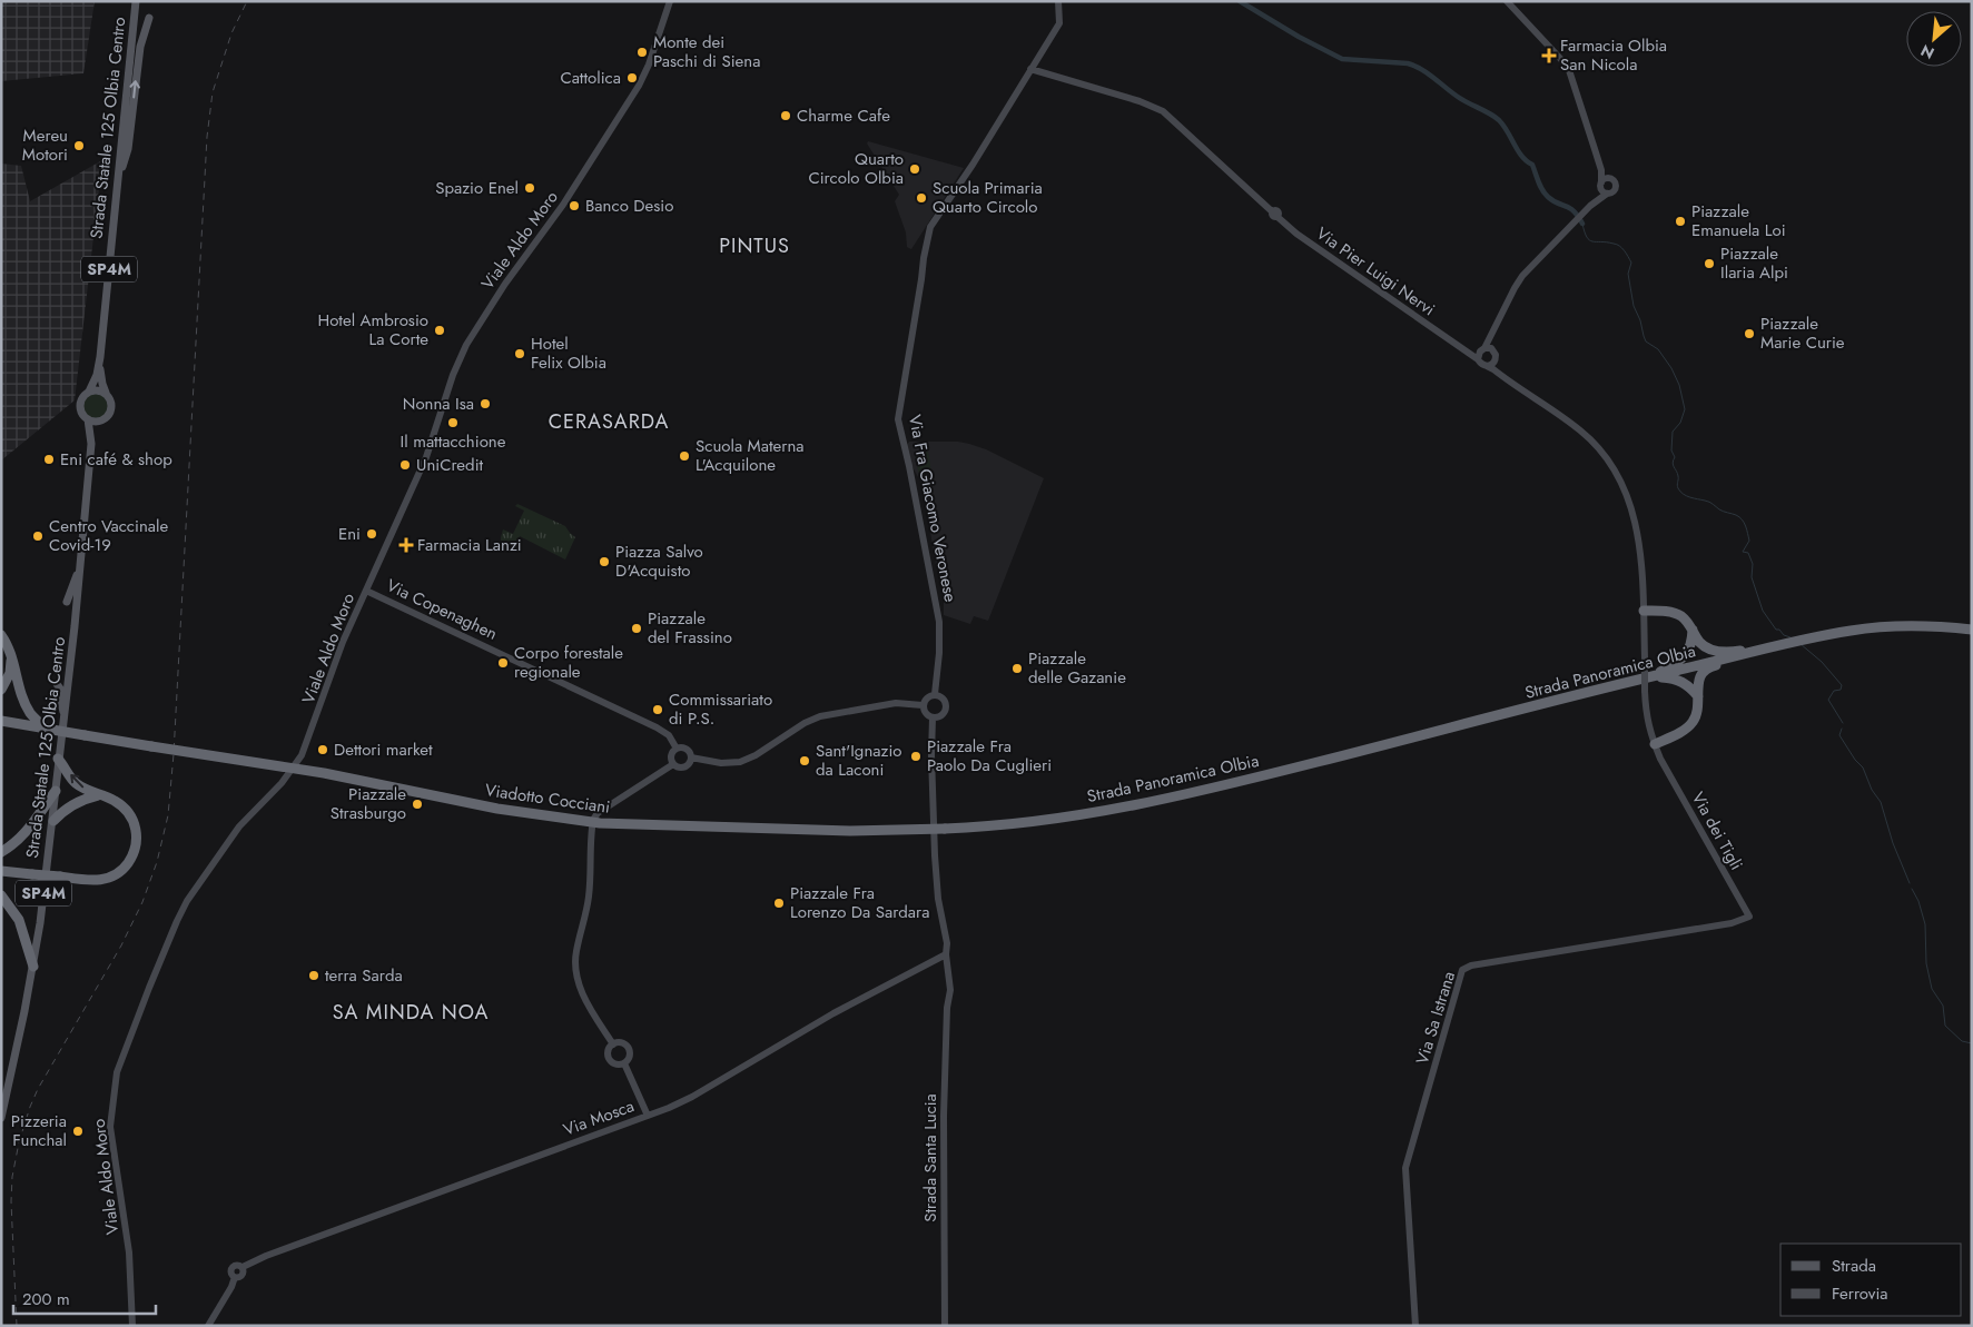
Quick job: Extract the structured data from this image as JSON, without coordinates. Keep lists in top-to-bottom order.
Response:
{
  "streets": {
    "highway": ["Strada Panoramica Olbia", "Viadotto Cocciani"],
    "main road": ["Strada Statale 125 Olbia Centro", "SP4M"],
    "street": [
      "Viale Aldo Moro",
      "Via Pier Luigi Nervi",
      "Via Fra Giacomo Veronese",
      "Via Copenaghen",
      "Via dei Tigli",
      "Via Sa Istrana",
      "Via Mosca",
      "Strada Santa Lucia"
    ]
  },
  "crossings": [
    ["Strada Statale 125 Olbia Centro", "SP4M"],
    ["Viale Aldo Moro", "Via Copenaghen"],
    ["Via Pier Luigi Nervi", "Via Fra Giacomo Veronese"],
    ["Strada Panoramica Olbia", "Viadotto Cocciani"],
    ["Via dei Tigli", "Via Sa Istrana"],
    ["Via Mosca", "Strada Santa Lucia"]
  ],
  "districts": ["PINTUS", "CERASARDA", "SA MINDA NOA"],
  "places": {
    "other": [
      "Monte dei Paschi di Siena",
      "Cattolica",
      "Charme Cafe",
      "Mereu Motori",
      "Quarto Circolo Olbia",
      "Spazio Enel",
      "Scuola Primaria Quarto Circolo",
      "Banco Desio",
      "Piazzale Emanuela Loi",
      "Piazzale Ilaria Alpi",
      "Hotel Ambrosio La Corte",
      "Piazzale Marie Curie",
      "Hotel Felix Olbia",
      "Nonna Isa",
      "Il mattacchione",
      "Scuola Materna L'Acquilone",
      "Eni café & shop",
      "UniCredit",
      "Eni",
      "Centro Vaccinale Covid-19",
      "Piazza Salvo D'Acquisto",
      "Piazzale del Frassino",
      "Corpo forestale regionale",
      "Piazzale delle Gazanie",
      "Commissariato di P.S.",
      "Dettori market",
      "Piazzale Fra Paolo Da Cuglieri",
      "Sant'Ignazio da Laconi",
      "Piazzale Strasburgo",
      "Piazzale Fra Lorenzo Da Sardara",
      "terra Sarda",
      "Pizzeria Funchal"
    ],
    "health": ["Farmacia Olbia San Nicola", "Farmacia Lanzi"]
  },
  "legend": ["Strada", "Ferrovia"],
  "scale_bar": "200 m",
  "north": "bottom left"
}
